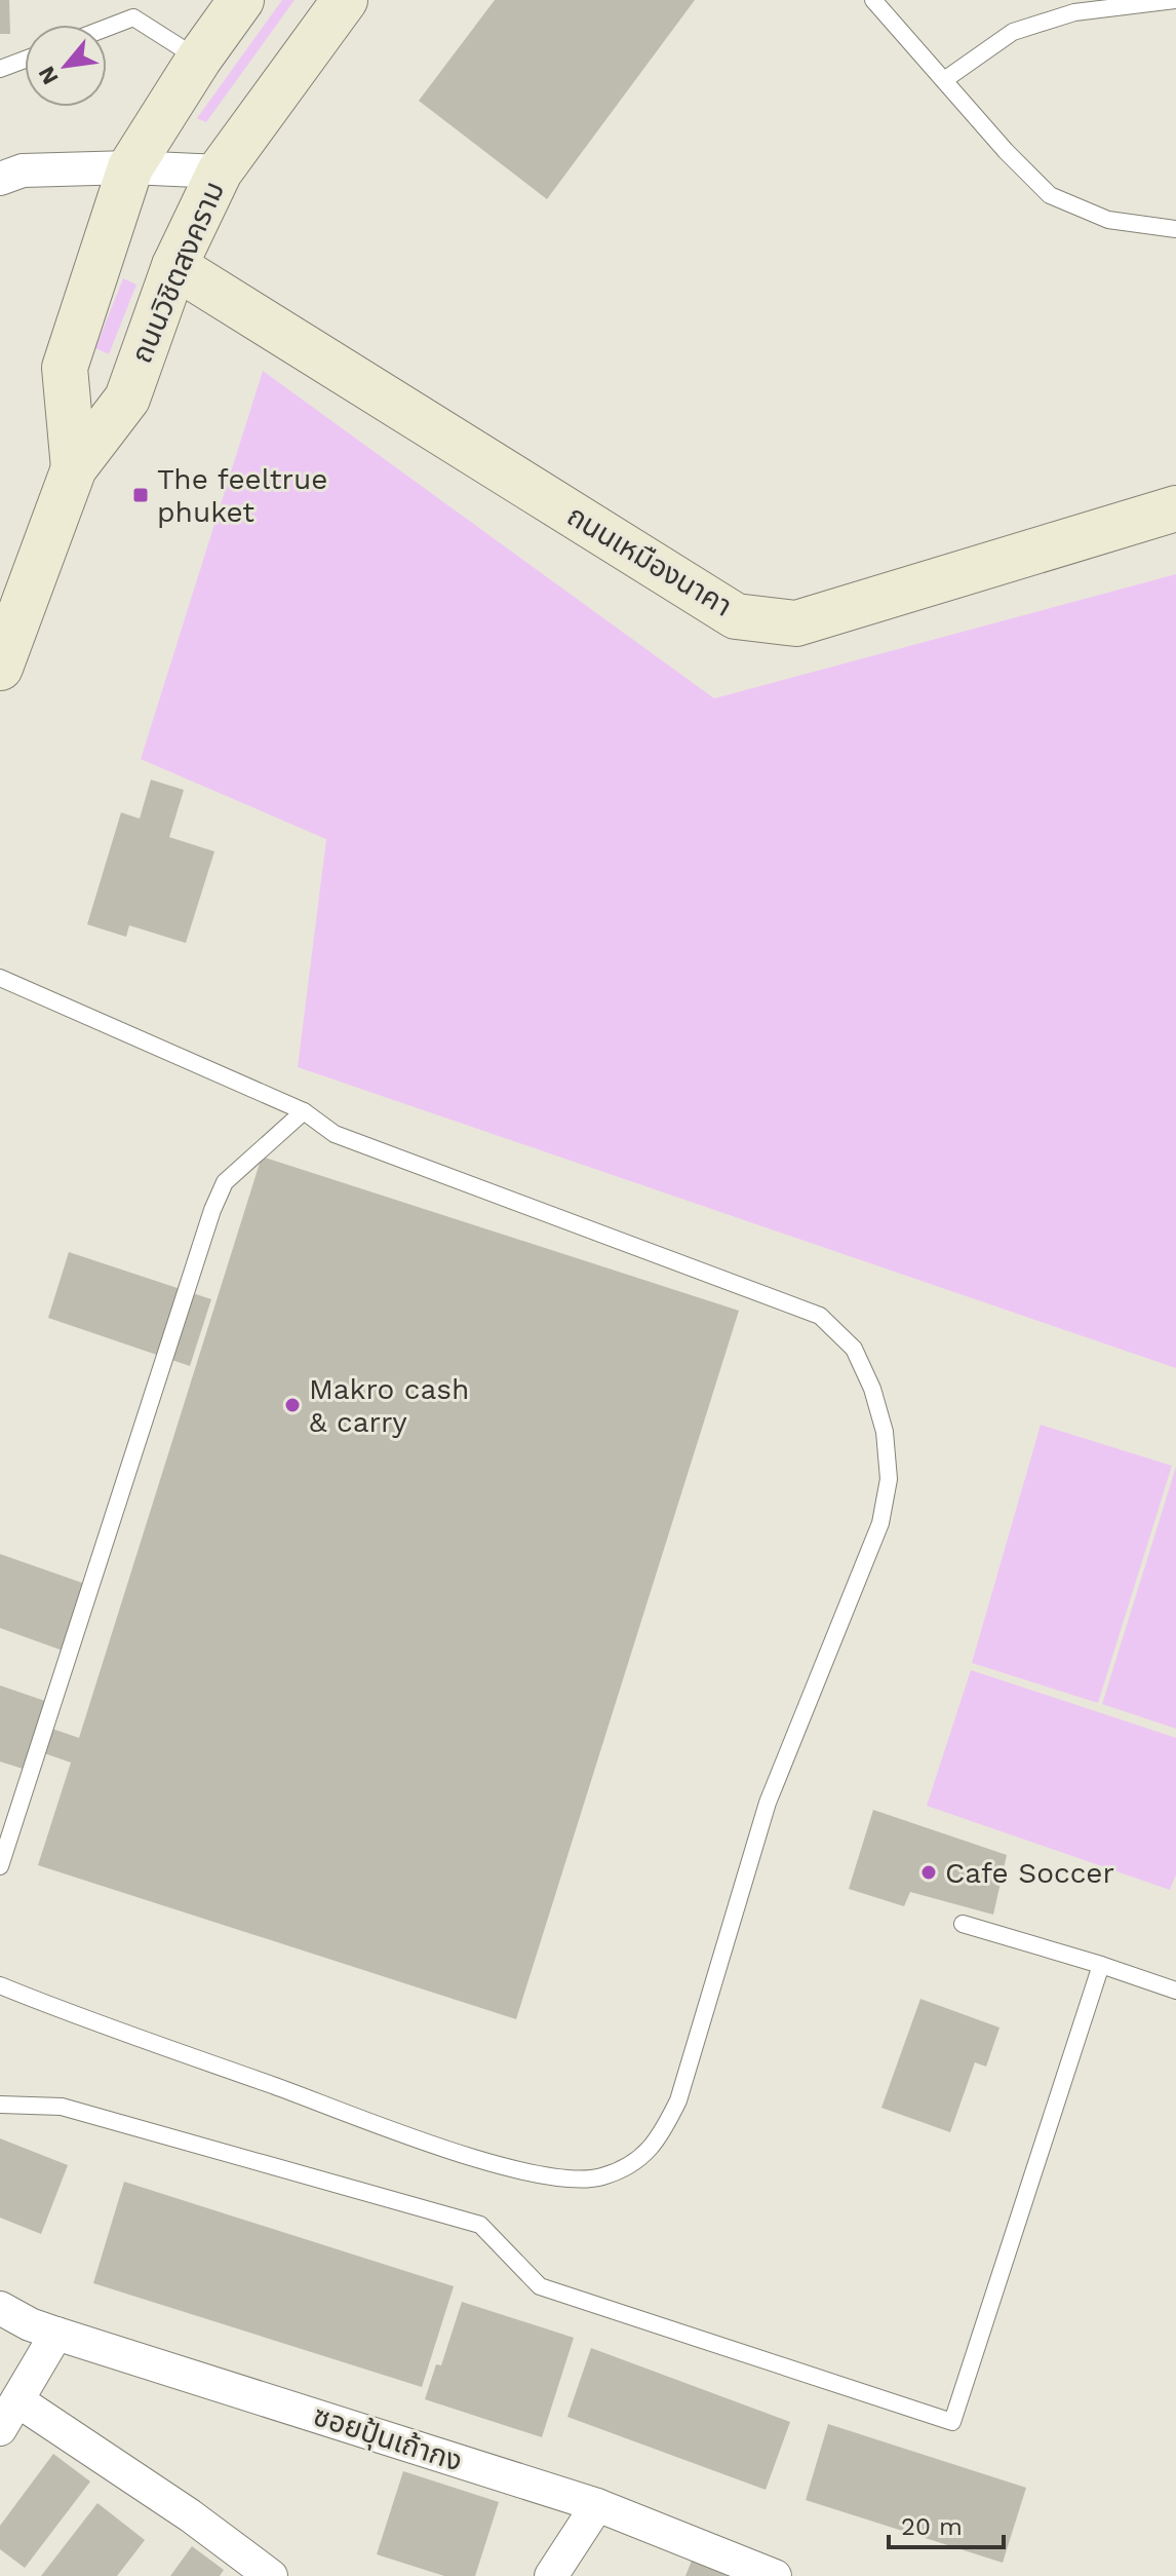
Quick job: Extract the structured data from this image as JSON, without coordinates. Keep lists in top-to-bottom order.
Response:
{
  "streets": {
    "main road": ["ถนนวิชิตสงคราม", "ถนนเหมืองนาคา"],
    "street": ["ซอยปุ้นเถ้ากง"]
  },
  "crossings": [
    ["ถนนวิชิตสงคราม", "ถนนเหมืองนาคา"]
  ],
  "places": {
    "transit": ["The feeltrue phuket"],
    "other": ["Makro cash & carry", "Cafe Soccer"]
  },
  "scale_bar": "20 m",
  "north": "bottom left"
}
